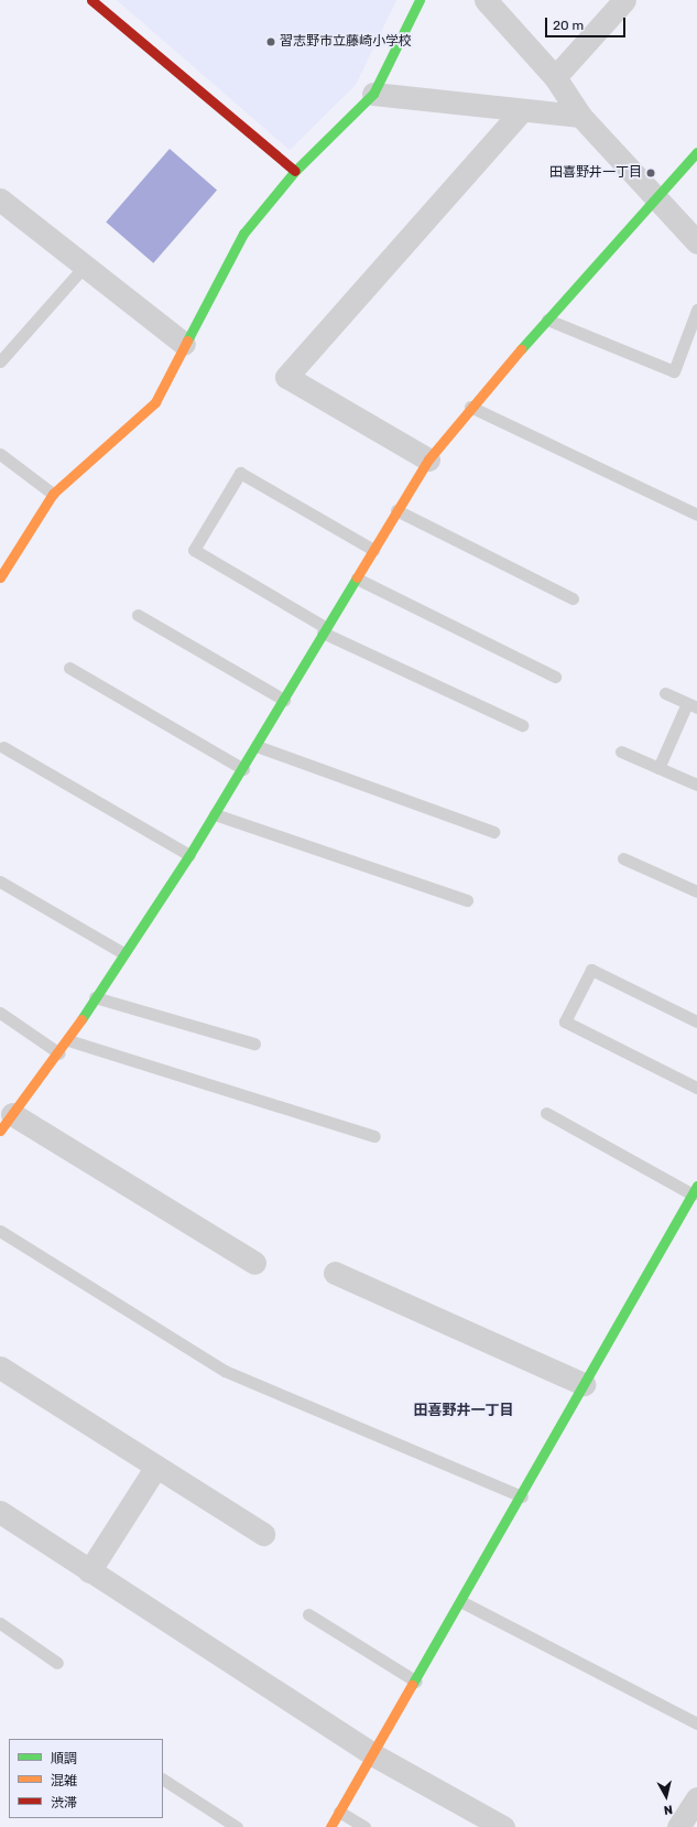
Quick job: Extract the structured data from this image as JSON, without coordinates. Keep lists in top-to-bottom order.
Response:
{
  "districts": ["田喜野井一丁目"],
  "places": ["習志野市立藤崎小学校", "田喜野井一丁目"],
  "legend": ["順調", "混雑", "渋滞"],
  "scale_bar": "20 m",
  "north": "bottom"
}
